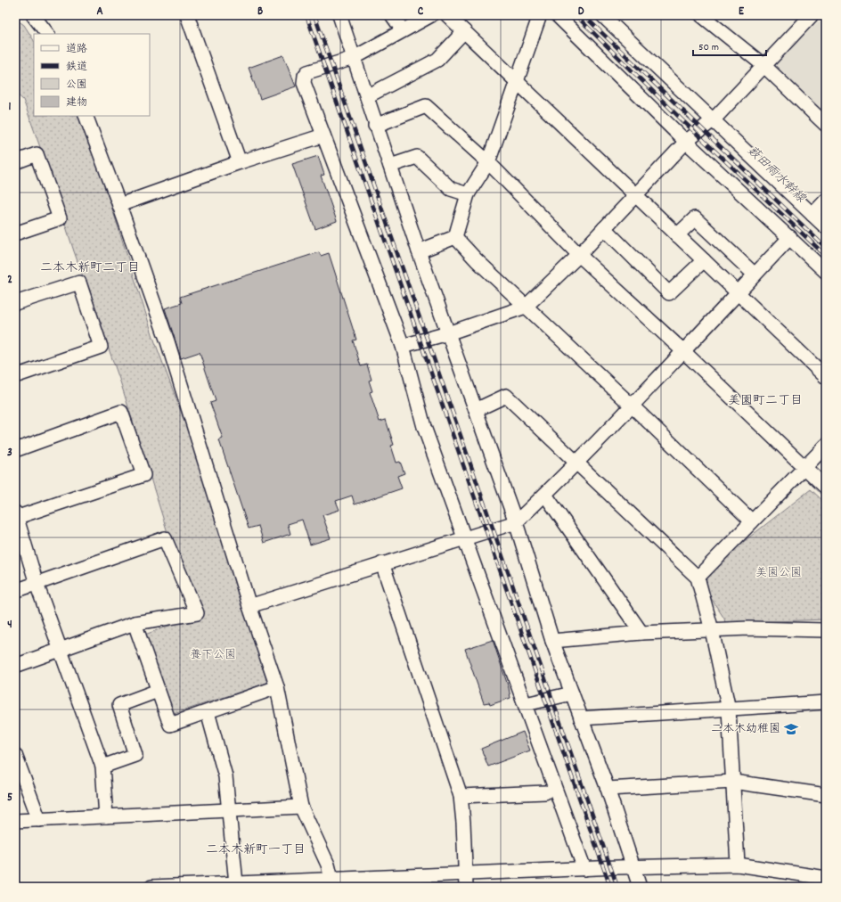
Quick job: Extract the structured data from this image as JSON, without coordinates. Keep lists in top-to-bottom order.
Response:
{
  "districts": ["二本木新町二丁目", "美園町二丁目", "二本木新町一丁目"],
  "water": ["薮田雨水幹線"],
  "parks": ["美園公園", "養下公園"],
  "places": {
    "school or university": ["二本木幼稚園"]
  },
  "legend": [
    "道路",
    "鉄道",
    "公園",
    "建物"
  ],
  "scale_bar": "50 m",
  "grid": {
    "columns": [
      "A",
      "B",
      "C",
      "D",
      "E"
    ],
    "rows": [
      "1",
      "2",
      "3",
      "4",
      "5"
    ]
  }
}
